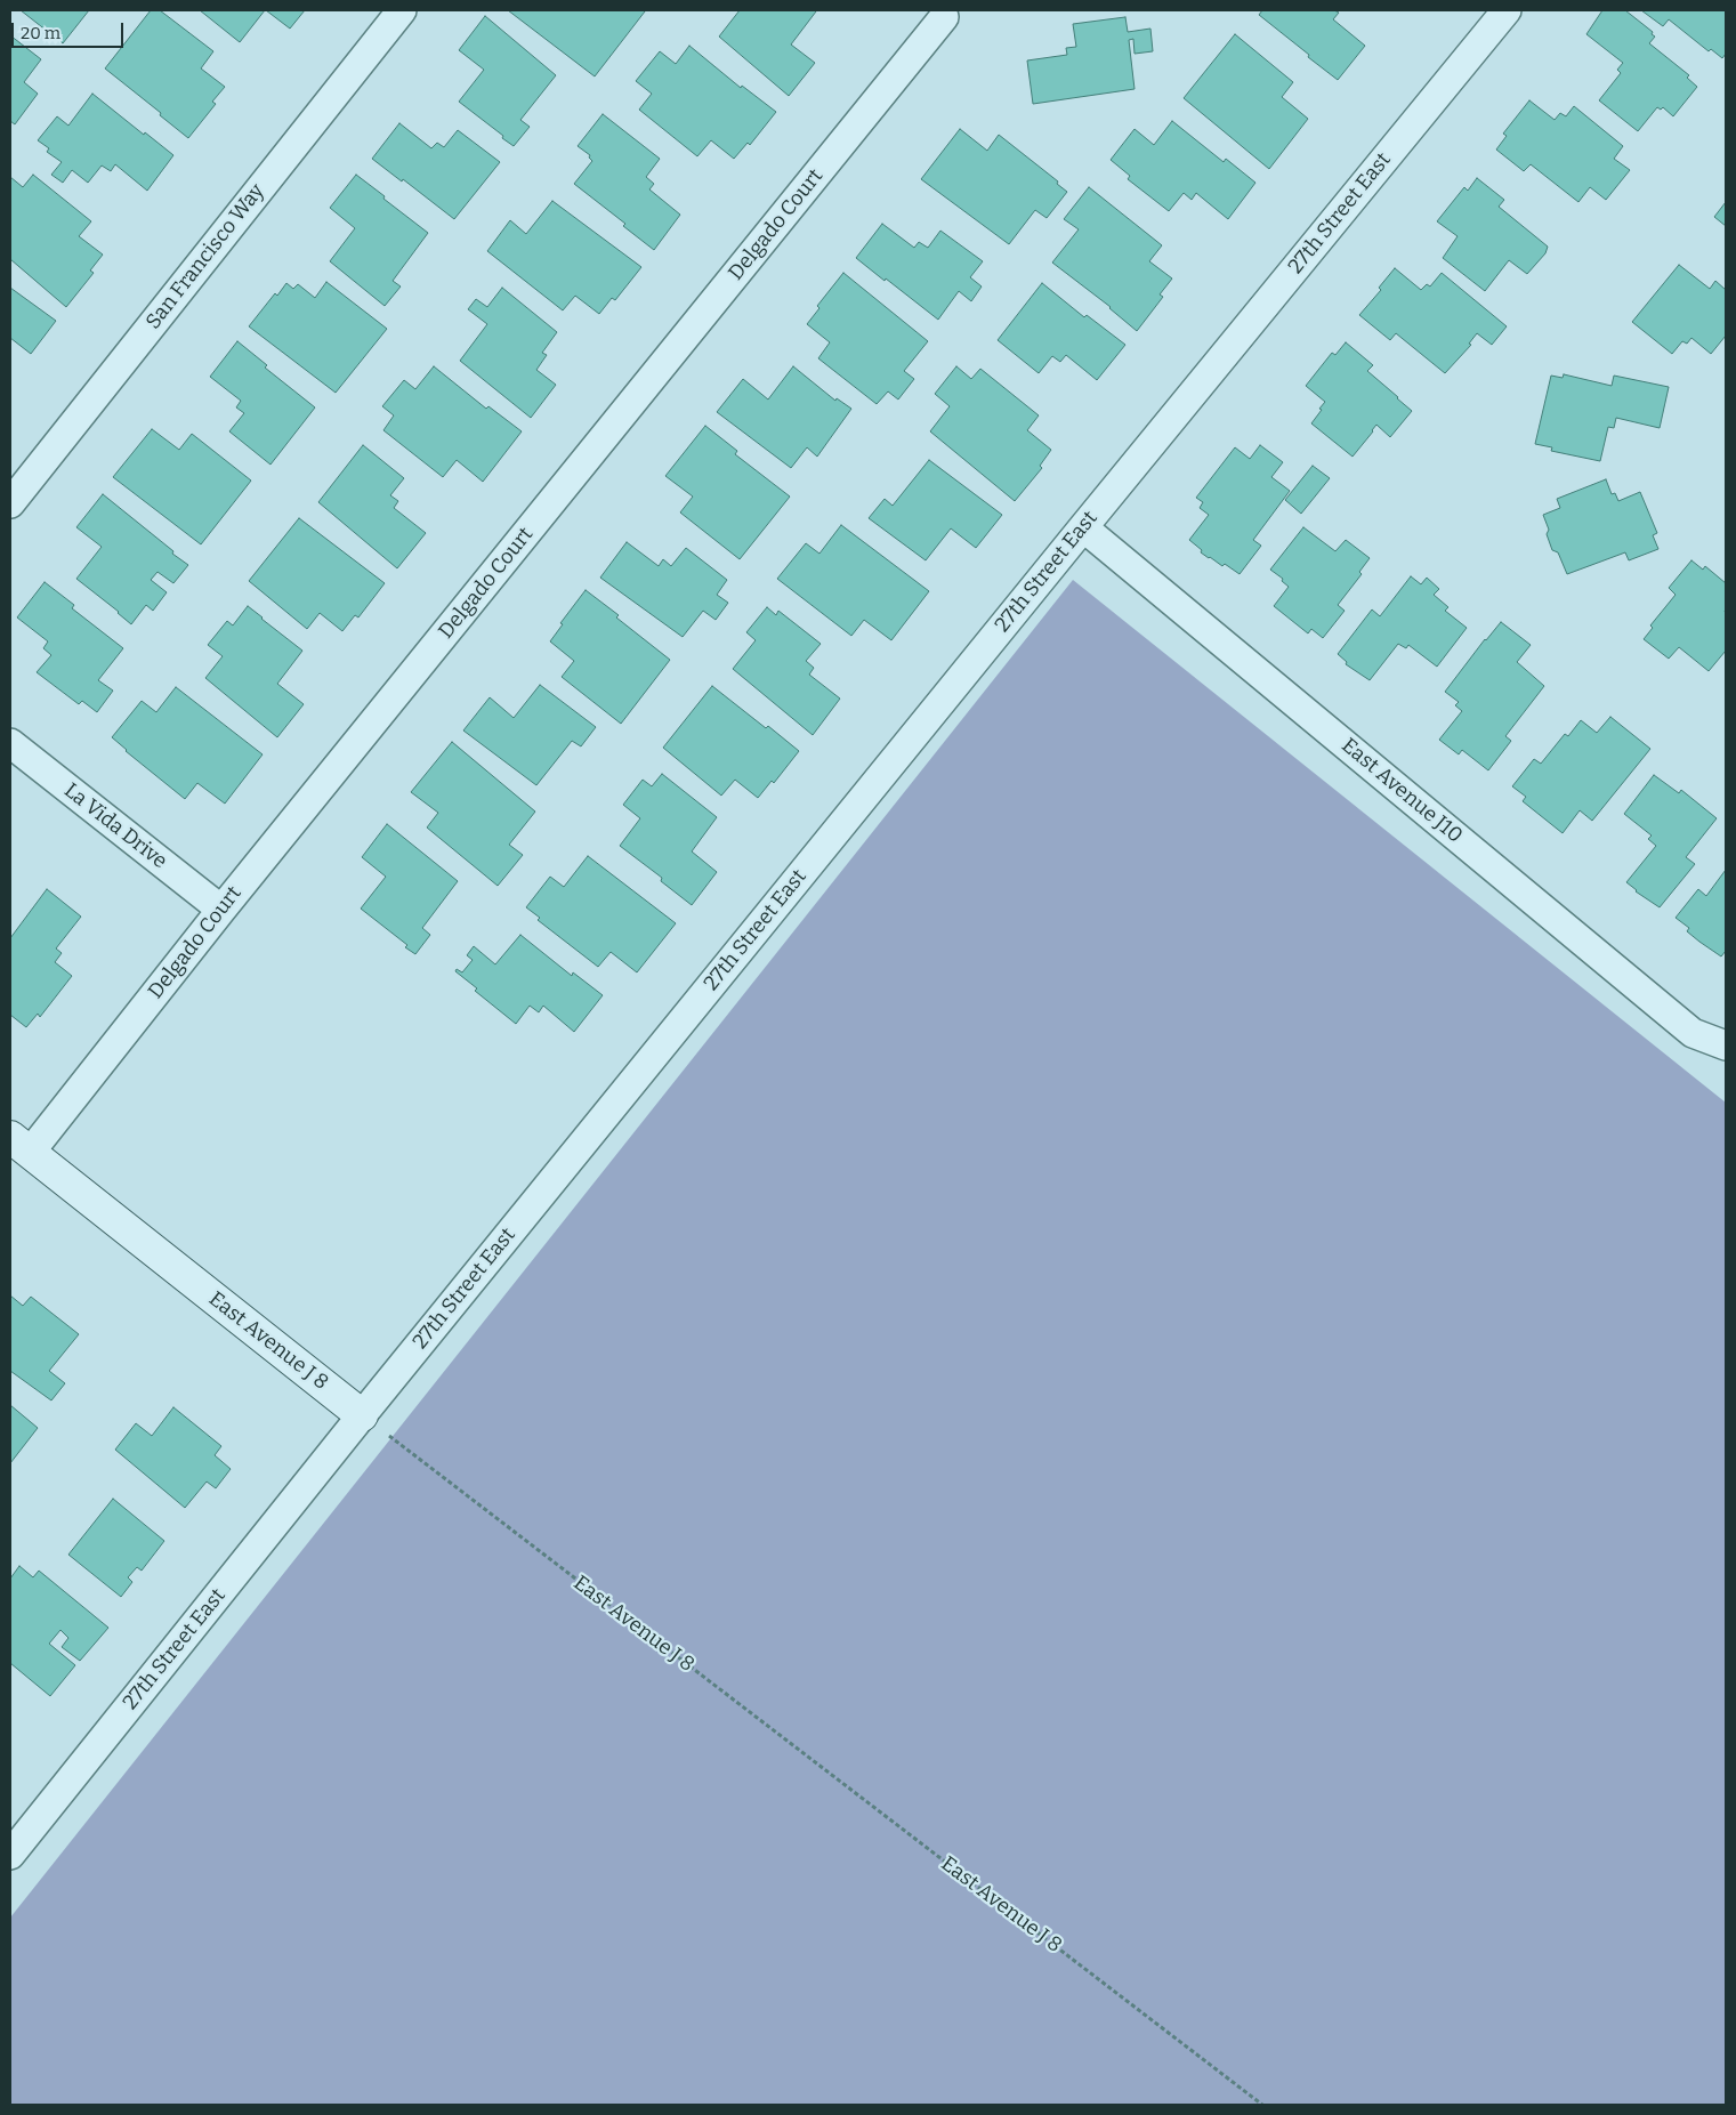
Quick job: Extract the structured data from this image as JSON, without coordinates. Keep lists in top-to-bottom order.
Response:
{
  "streets": {
    "street": [
      "27th Street East",
      "Delgado Court",
      "San Francisco Way",
      "East Avenue J10",
      "La Vida Drive",
      "East Avenue J 8"
    ]
  },
  "crossings": [
    ["27th Street East", "East Avenue J10"],
    ["27th Street East", "East Avenue J 8"],
    ["Delgado Court", "La Vida Drive"],
    ["Delgado Court", "East Avenue J 8"]
  ],
  "scale_bar": "20 m"
}
